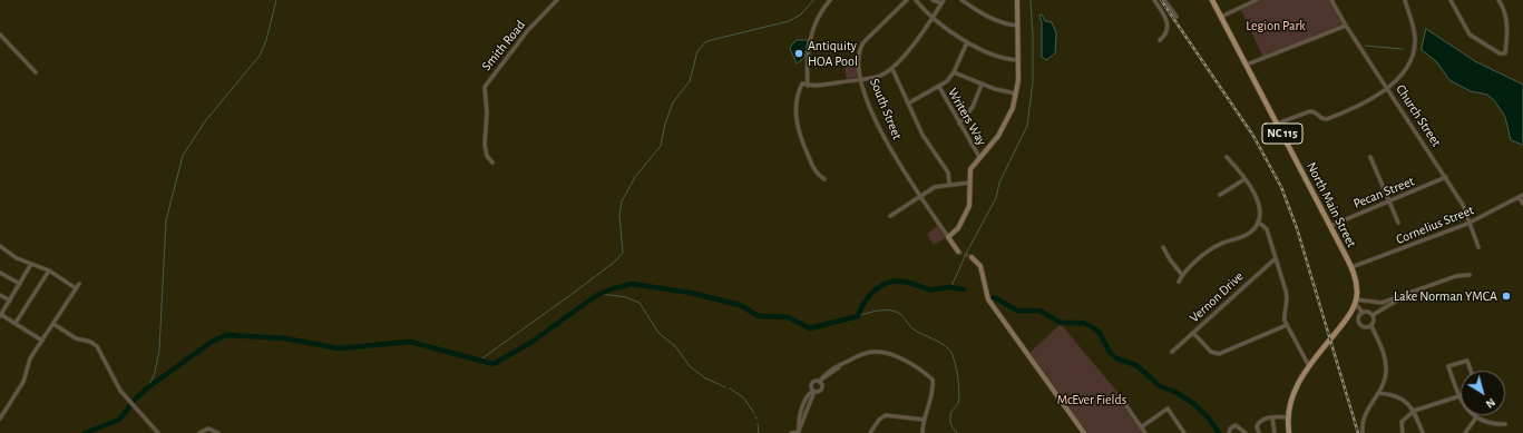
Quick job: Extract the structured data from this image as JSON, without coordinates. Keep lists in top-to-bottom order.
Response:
{
  "streets": {
    "main road": ["NC 115", "North Main Street"],
    "street": [
      "Smith Road",
      "South Street",
      "Church Street",
      "Writers Way",
      "Pecan Street",
      "Cornelius Street",
      "Vernon Drive"
    ]
  },
  "crossings": [
    ["Church Street", "Pecan Street"],
    ["Church Street", "Cornelius Street"],
    ["Pecan Street", "North Main Street"],
    ["North Main Street", "Cornelius Street"]
  ],
  "parks": ["Legion Park", "McEver Fields"],
  "places": ["Antiquity HOA Pool", "Lake Norman YMCA"],
  "north": "bottom right"
}
